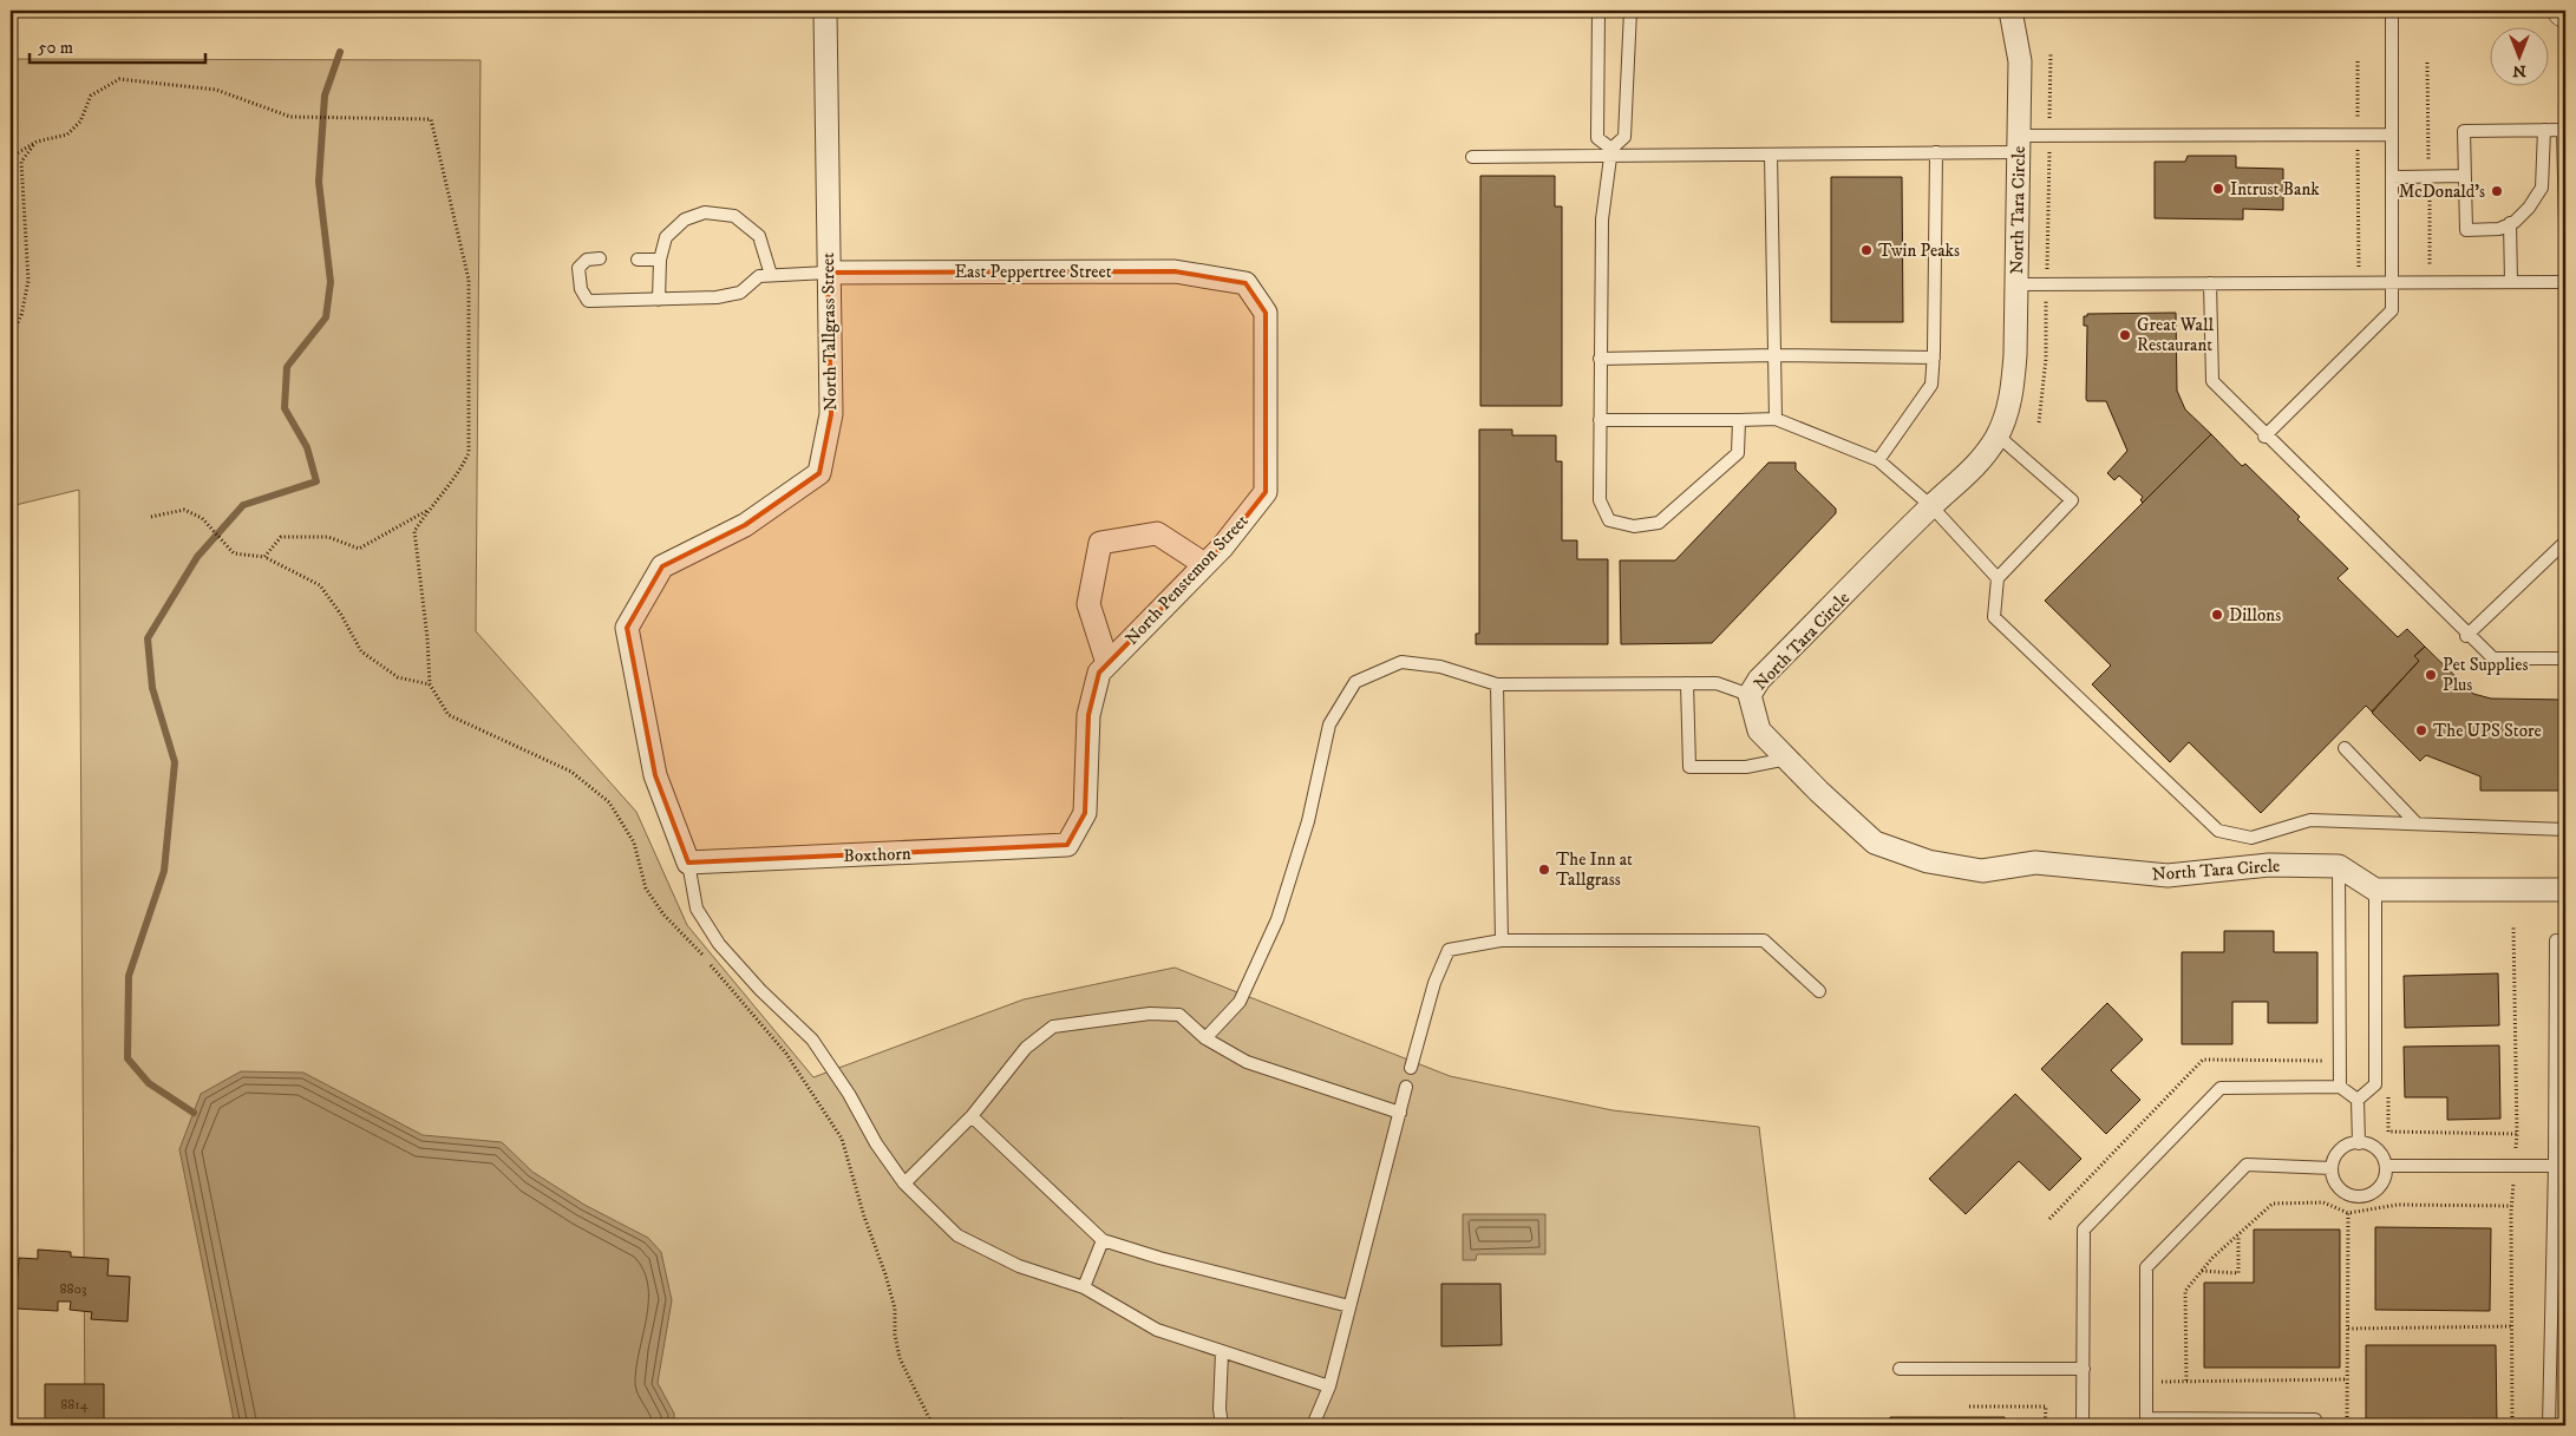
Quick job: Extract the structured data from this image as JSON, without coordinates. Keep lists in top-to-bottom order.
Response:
{
  "streets": {
    "street": [
      "North Tara Circle",
      "East Peppertree Street",
      "North Tallgrass Street",
      "North Penstemon Street",
      "Boxthorn"
    ]
  },
  "crossings": [
    ["East Peppertree Street", "North Tallgrass Street"],
    ["East Peppertree Street", "North Penstemon Street"],
    ["North Tallgrass Street", "Boxthorn"],
    ["North Penstemon Street", "Boxthorn"]
  ],
  "places": [
    "Intrust Bank",
    "McDonald's",
    "Twin Peaks",
    "Great Wall Restaurant",
    "Dillons",
    "Pet Supplies Plus",
    "The UPS Store",
    "The Inn at Tallgrass"
  ],
  "house_numbers": ["8803", "8814"],
  "scale_bar": "50 m",
  "north": "bottom"
}
